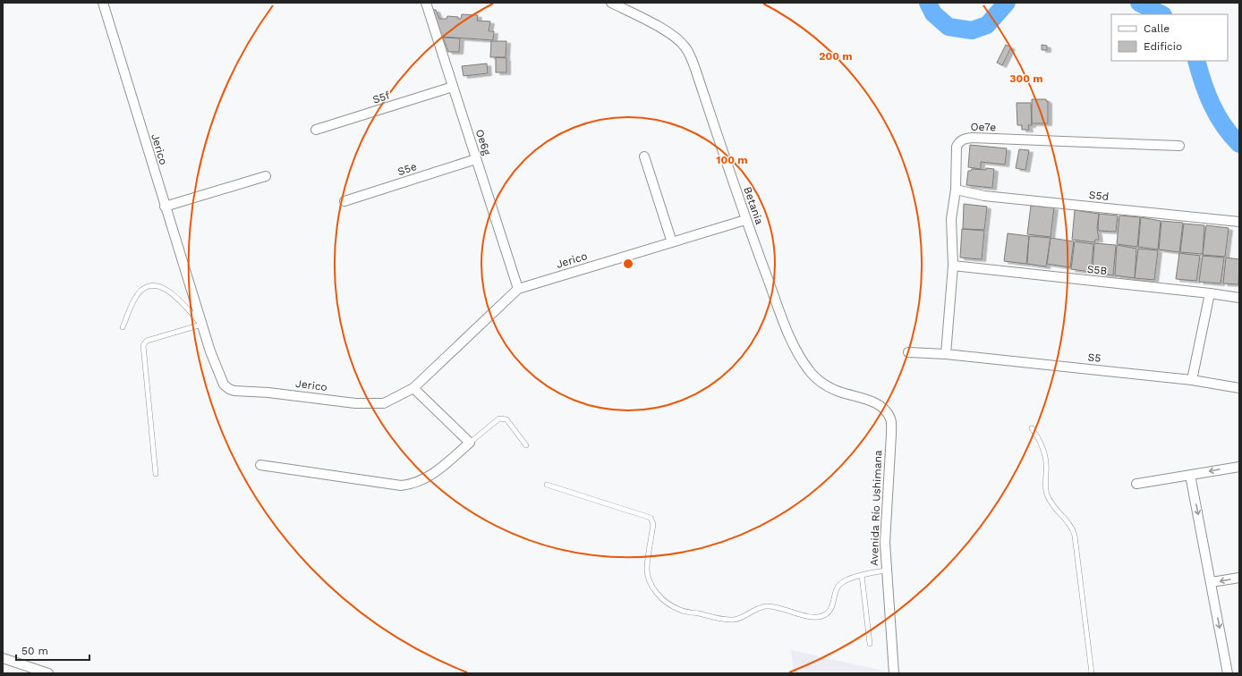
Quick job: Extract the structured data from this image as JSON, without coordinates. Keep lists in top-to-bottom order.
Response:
{
  "streets": {
    "street": [
      "S5f",
      "Oe7e",
      "Oe6g",
      "Jerico",
      "S5e",
      "S5d",
      "Betania",
      "S5B",
      "S5",
      "Avenida Río Ushimana"
    ]
  },
  "crossings": [
    ["S5f", "Oe6g"],
    ["Oe7e", "S5d"],
    ["Oe7e", "S5B"],
    ["Oe7e", "S5"],
    ["Oe6g", "Jerico"],
    ["Oe6g", "S5e"],
    ["Jerico", "Betania"],
    ["Betania", "Avenida Río Ushimana"]
  ],
  "legend": ["Calle", "Edificio"],
  "scale_bar": "50 m",
  "rings": ["200 m", "300 m", "100 m"]
}
